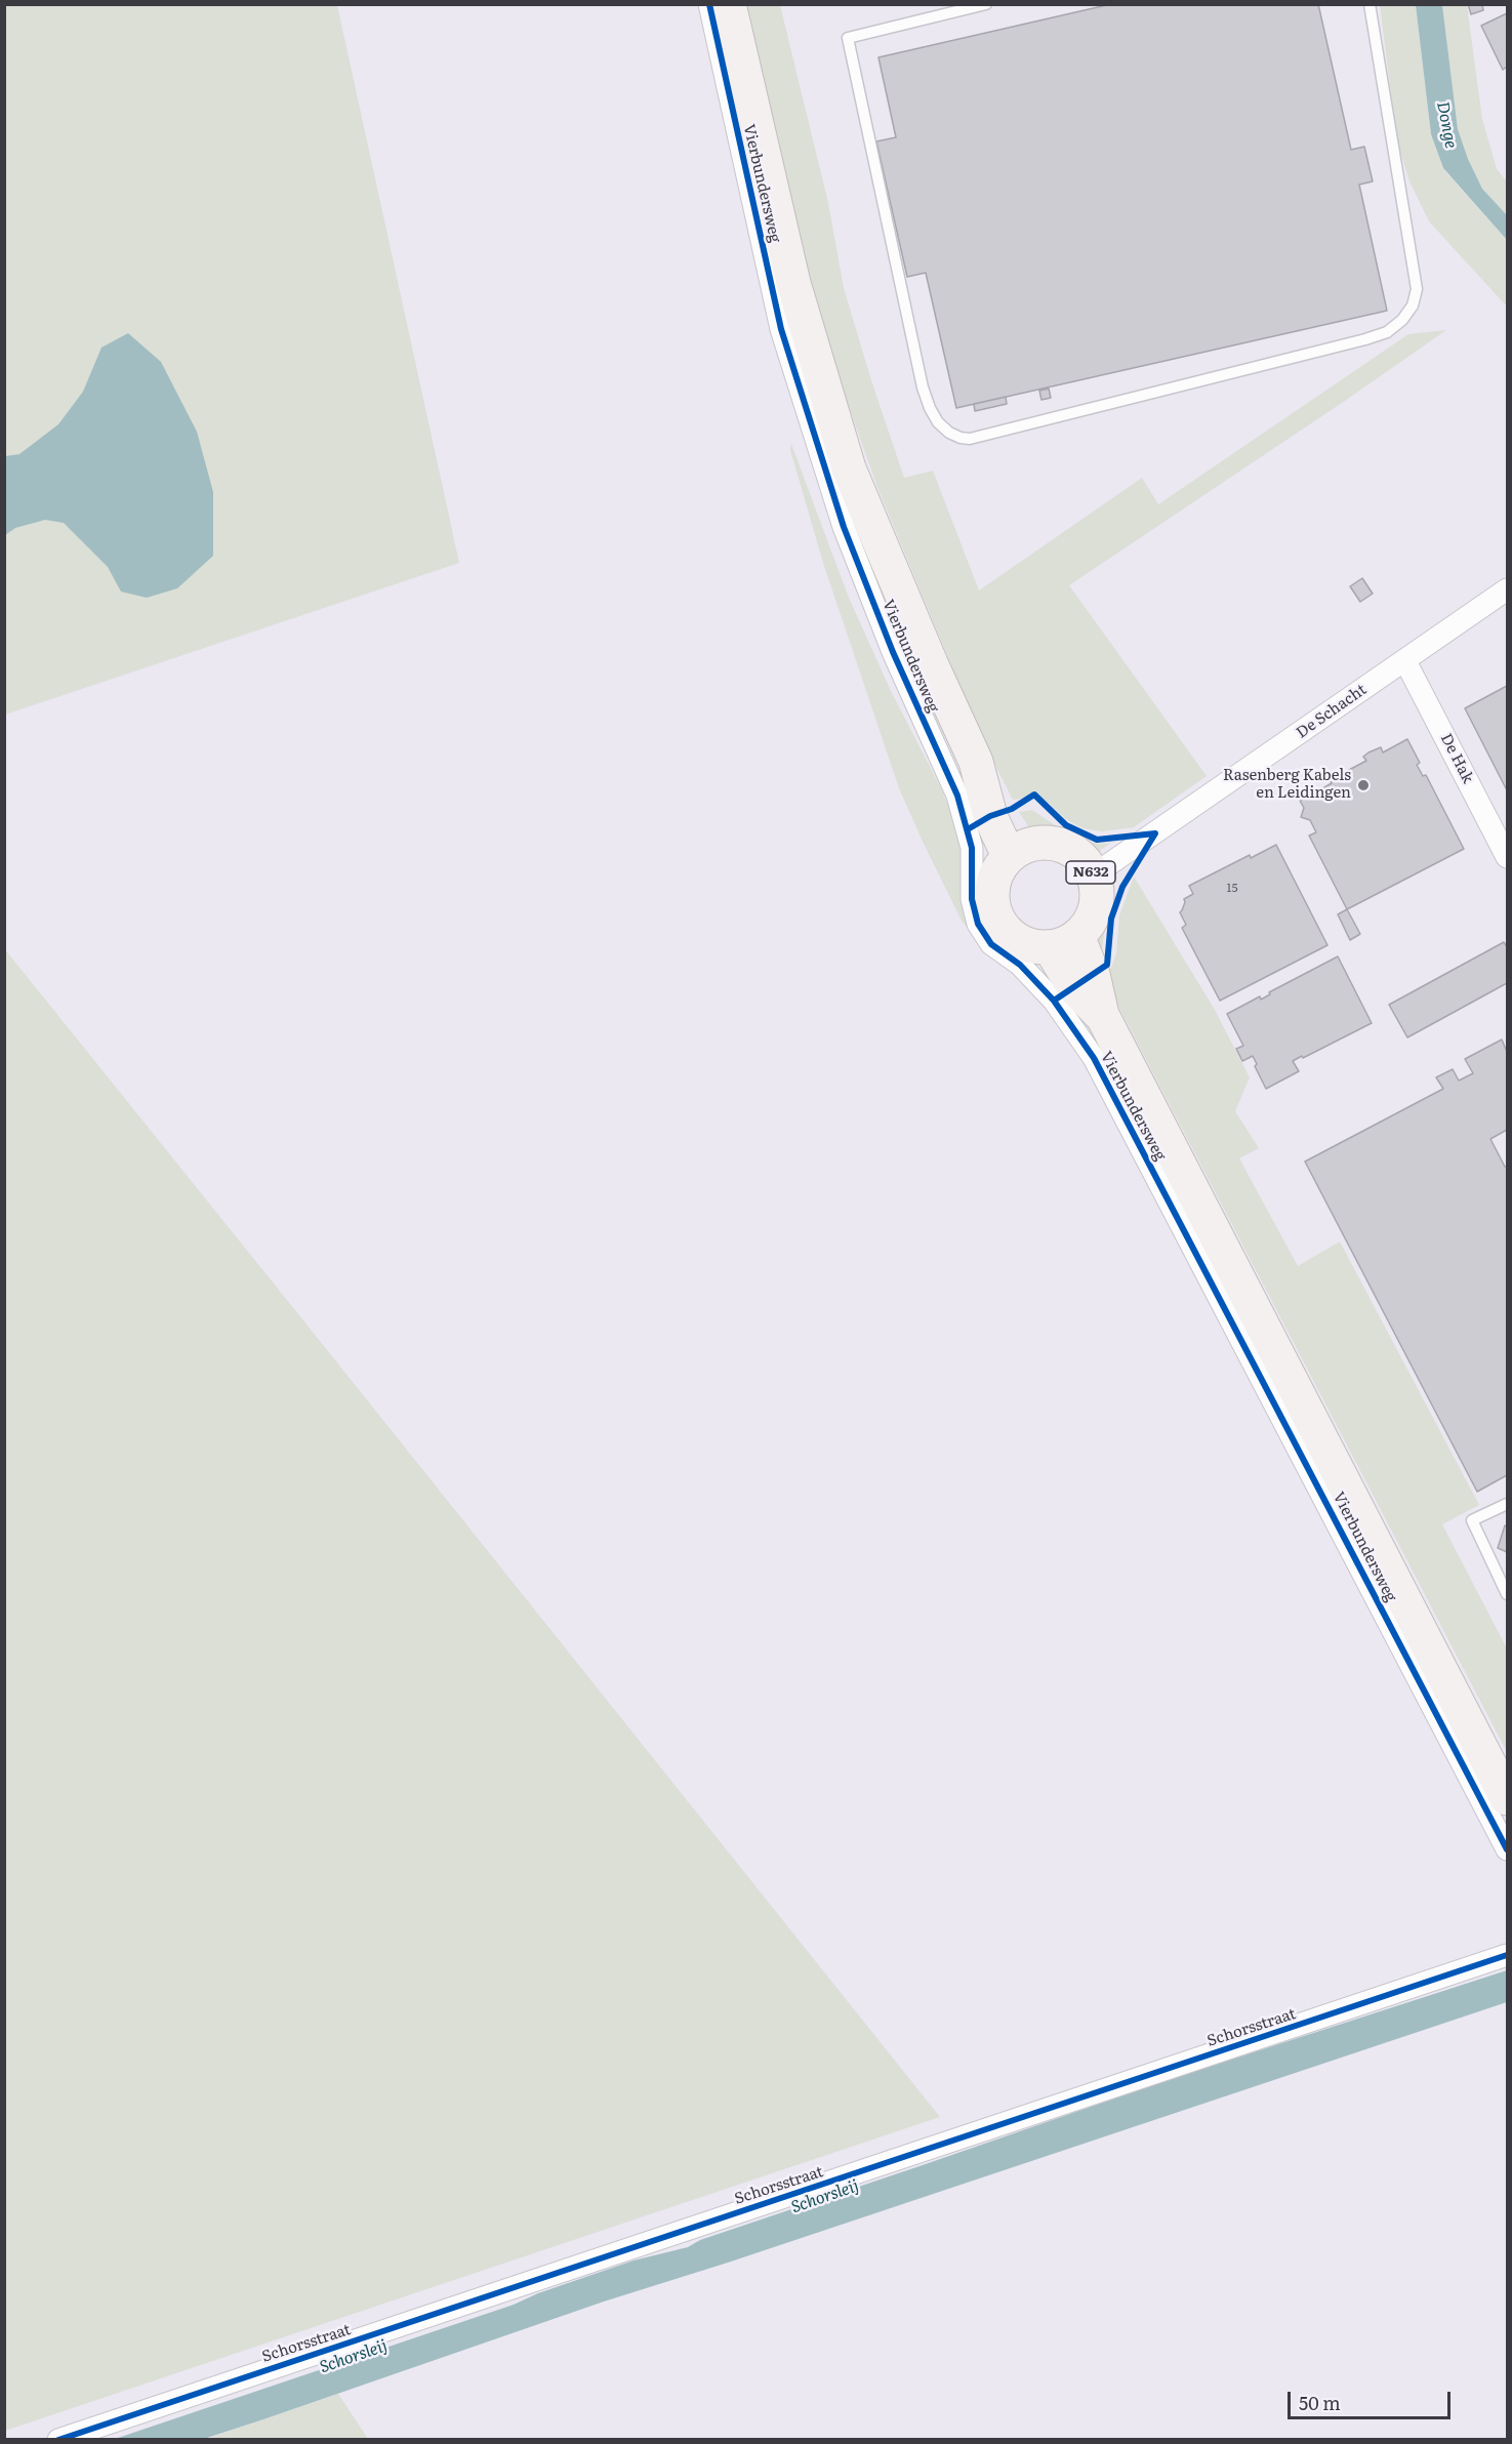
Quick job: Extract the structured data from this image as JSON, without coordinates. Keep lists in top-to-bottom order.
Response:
{
  "streets": {
    "main road": ["Vierbundersweg", "N632"],
    "street": ["De Schacht", "De Hak", "Schorsstraat"]
  },
  "crossings": [
    ["Vierbundersweg", "De Schacht"],
    ["Vierbundersweg", "N632"],
    ["De Schacht", "De Hak"],
    ["De Schacht", "N632"]
  ],
  "water": ["Donge", "Schorsleij"],
  "places": ["Rasenberg Kabels en Leidingen"],
  "house_numbers": ["15"],
  "scale_bar": "50 m"
}
